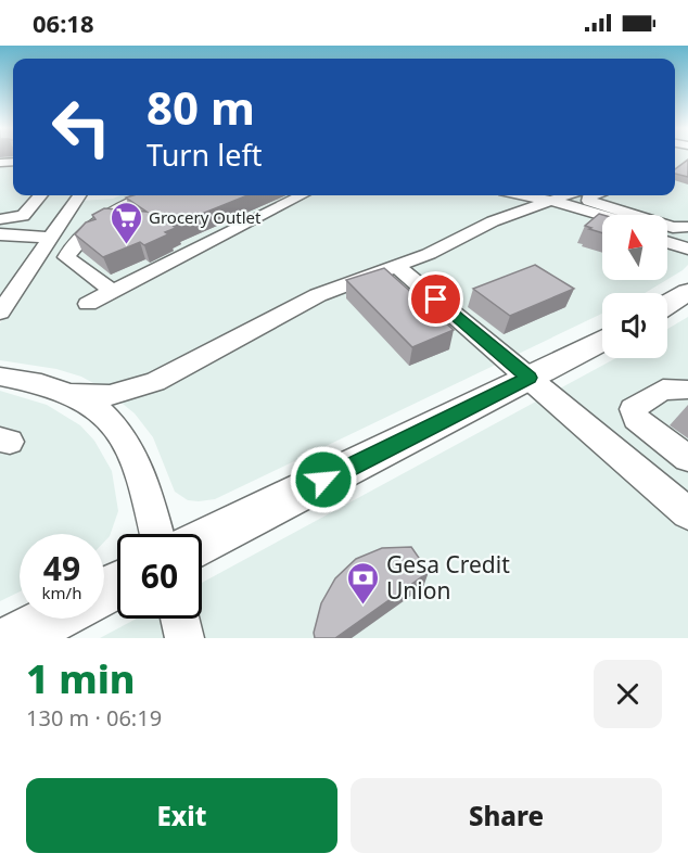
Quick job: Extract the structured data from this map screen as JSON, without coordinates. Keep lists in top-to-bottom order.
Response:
{
  "places": {
    "supermarket": ["Grocery Outlet"],
    "bank": ["Gesa Credit Union"]
  },
  "north": "top",
  "page": {
    "status": "06:18",
    "turn": ["80 m", "Turn left"],
    "speed": "49 km/h",
    "limit": "60",
    "heading": ["1 min", "130 m · 06:19"],
    "buttons": ["Exit", "Share"]
  }
}
